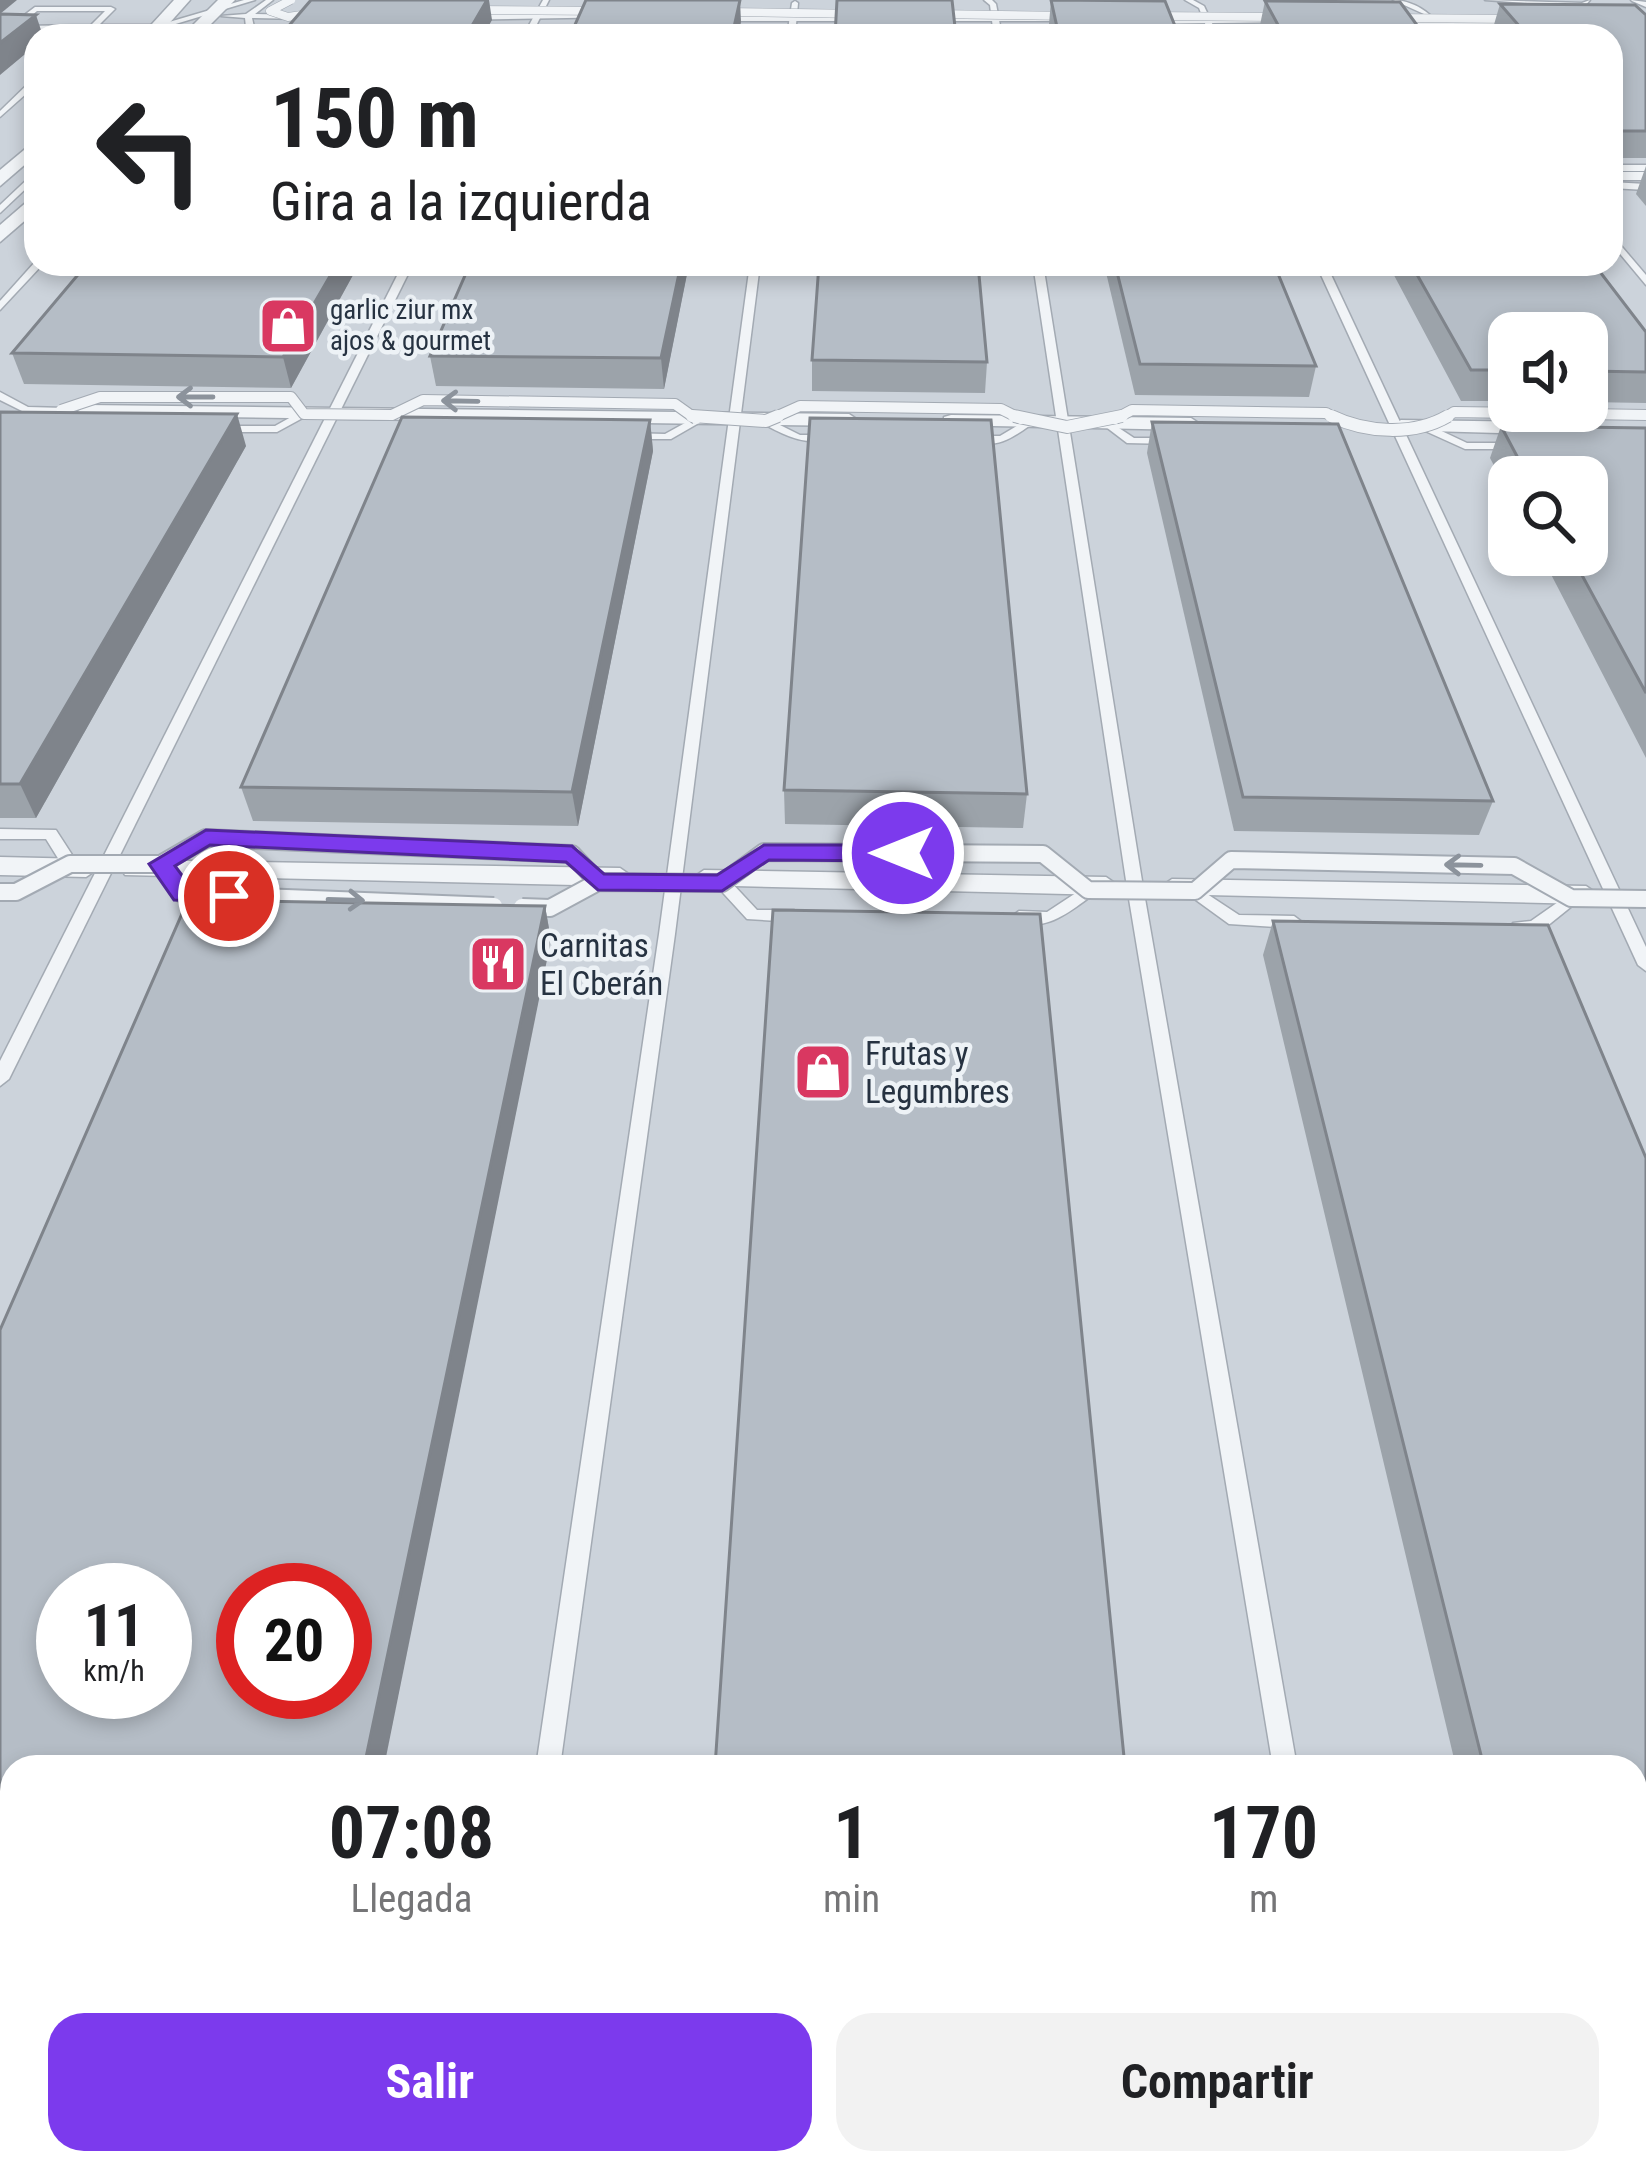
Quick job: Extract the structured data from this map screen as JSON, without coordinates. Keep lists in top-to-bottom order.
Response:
{
  "places": {
    "shop": ["garlic ziur mx ajos & gourmet", "Frutas y Legumbres"],
    "restaurant": ["Carnitas El Cberán"]
  },
  "page": {
    "turn": ["150 m", "Gira a la izquierda"],
    "speed": "11 km/h",
    "limit": "20",
    "eta": [
      "07:08",
      "Llegada",
      "1",
      "min",
      "170",
      "m"
    ],
    "buttons": ["Salir", "Compartir"]
  }
}
